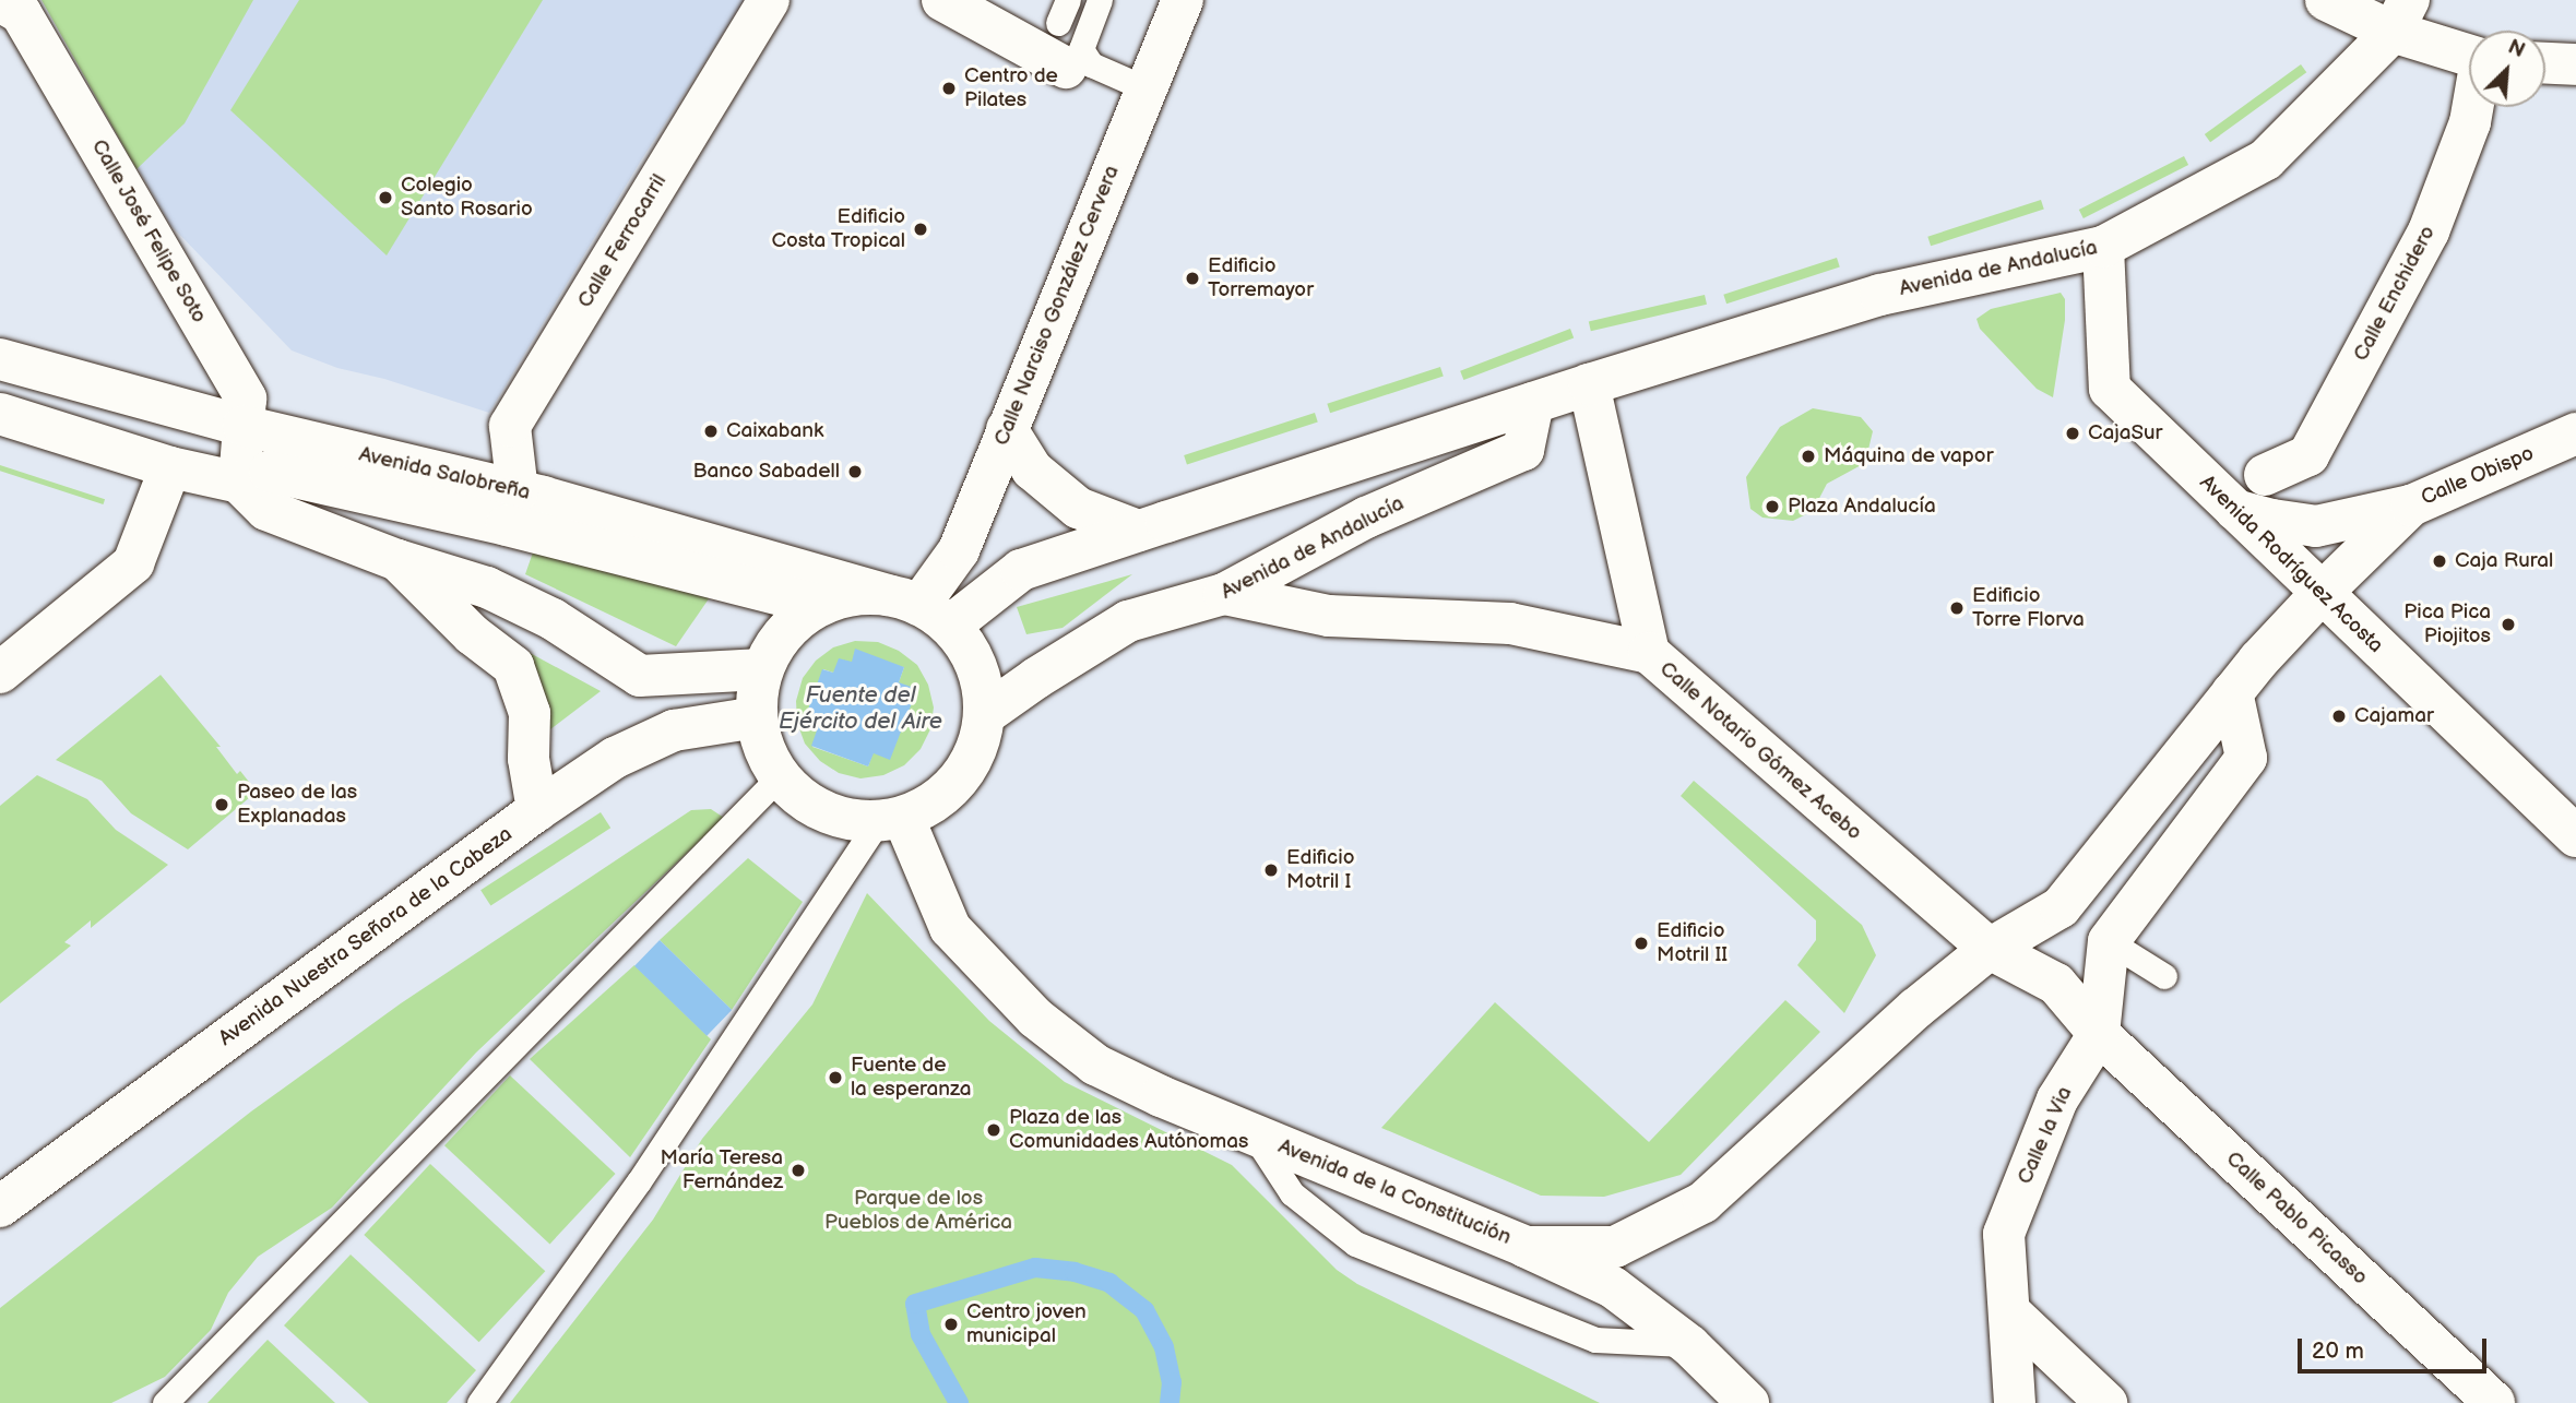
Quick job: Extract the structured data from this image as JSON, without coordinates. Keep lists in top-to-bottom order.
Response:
{
  "streets": {
    "street": [
      "Calle José Felipe Soto",
      "Calle Ferrocarril",
      "Avenida de Andalucía",
      "Calle Enchidero",
      "Calle Narciso González Cervera",
      "Avenida Salobreña",
      "Calle Obispo",
      "Avenida Rodríguez Acosta",
      "Calle Notario Gómez Acebo",
      "Avenida Nuestra Señora de la Cabeza",
      "Calle la Via",
      "Avenida de la Constitución",
      "Calle Pablo Picasso"
    ]
  },
  "crossings": [
    ["Calle José Felipe Soto", "Avenida Salobreña"],
    ["Calle Ferrocarril", "Avenida Salobreña"],
    ["Avenida de Andalucía", "Calle Narciso González Cervera"],
    ["Avenida de Andalucía", "Avenida Salobreña"],
    ["Avenida de Andalucía", "Avenida Rodríguez Acosta"],
    ["Avenida de Andalucía", "Calle Notario Gómez Acebo"],
    ["Avenida de Andalucía", "Avenida Nuestra Señora de la Cabeza"],
    ["Avenida de Andalucía", "Avenida de la Constitución"],
    ["Calle Narciso González Cervera", "Avenida Salobreña"],
    ["Calle Narciso González Cervera", "Avenida Nuestra Señora de la Cabeza"],
    ["Calle Narciso González Cervera", "Avenida de la Constitución"],
    ["Avenida Salobreña", "Avenida Nuestra Señora de la Cabeza"],
    ["Avenida Salobreña", "Avenida de la Constitución"],
    ["Calle Obispo", "Avenida Rodríguez Acosta"],
    ["Calle Notario Gómez Acebo", "Calle la Via"],
    ["Calle Notario Gómez Acebo", "Calle Pablo Picasso"],
    ["Avenida Nuestra Señora de la Cabeza", "Avenida de la Constitución"],
    ["Calle la Via", "Calle Pablo Picasso"]
  ],
  "water": ["Fuente del Ejército del Aire"],
  "parks": ["Parque de los Pueblos de América"],
  "places": [
    "Centro de Pilates",
    "Colegio Santo Rosario",
    "Edificio Costa Tropical",
    "Edificio Torremayor",
    "Caixabank",
    "CajaSur",
    "Máquina de vapor",
    "Banco Sabadell",
    "Plaza Andalucía",
    "Caja Rural",
    "Edificio Torre Florva",
    "Pica Pica Piojitos",
    "Cajamar",
    "Paseo de las Explanadas",
    "Edificio Motril I",
    "Edificio Motril II",
    "Fuente de la esperanza",
    "Plaza de las Comunidades Autónomas",
    "María Teresa Fernández",
    "Centro joven municipal"
  ],
  "scale_bar": "20 m",
  "north": "top right"
}
